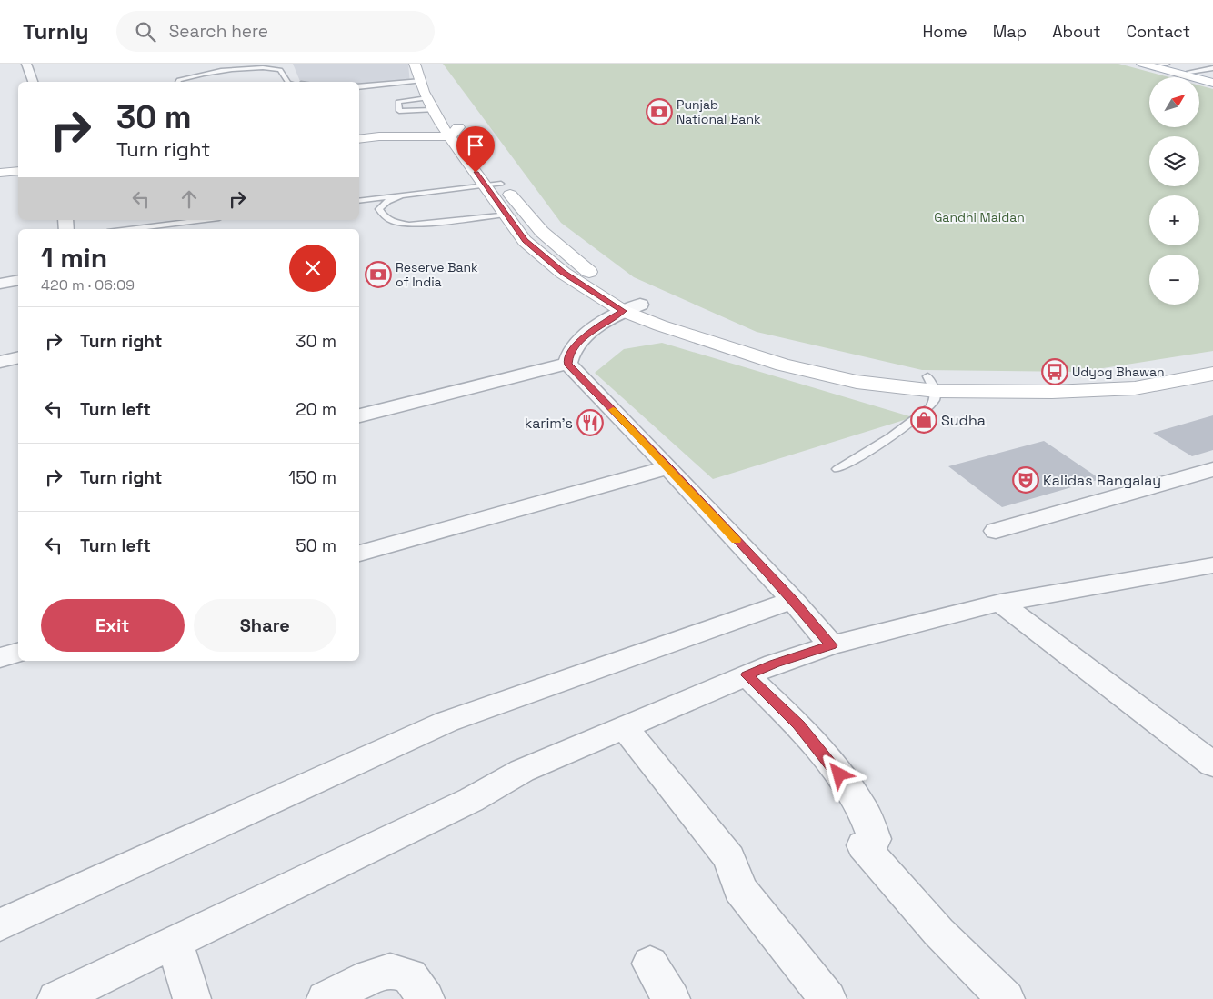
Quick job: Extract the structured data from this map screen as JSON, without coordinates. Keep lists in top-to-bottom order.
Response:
{
  "parks": ["Gandhi Maidan"],
  "places": {
    "bank": ["Punjab National Bank", "Reserve Bank of India"],
    "bus stop": ["Udyog Bhawan"],
    "shop": ["Sudha"],
    "restaurant": ["karim's"],
    "theatre": ["Kalidas Rangalay"]
  },
  "north": "top right",
  "page": {
    "header": "Turnly",
    "search": "Search here",
    "nav": [
      "Home",
      "Map",
      "About",
      "Contact"
    ],
    "map_buttons": ["+", "−"],
    "turn": ["30 m", "Turn right"],
    "heading": ["1 min", "420 m · 06:09"],
    "list": [
      {
        "name": "Turn right",
        "value": "30 m"
      },
      {
        "name": "Turn left",
        "value": "20 m"
      },
      {
        "name": "Turn right",
        "value": "150 m"
      },
      {
        "name": "Turn left",
        "value": "50 m"
      }
    ],
    "buttons": ["Exit", "Share"]
  }
}
